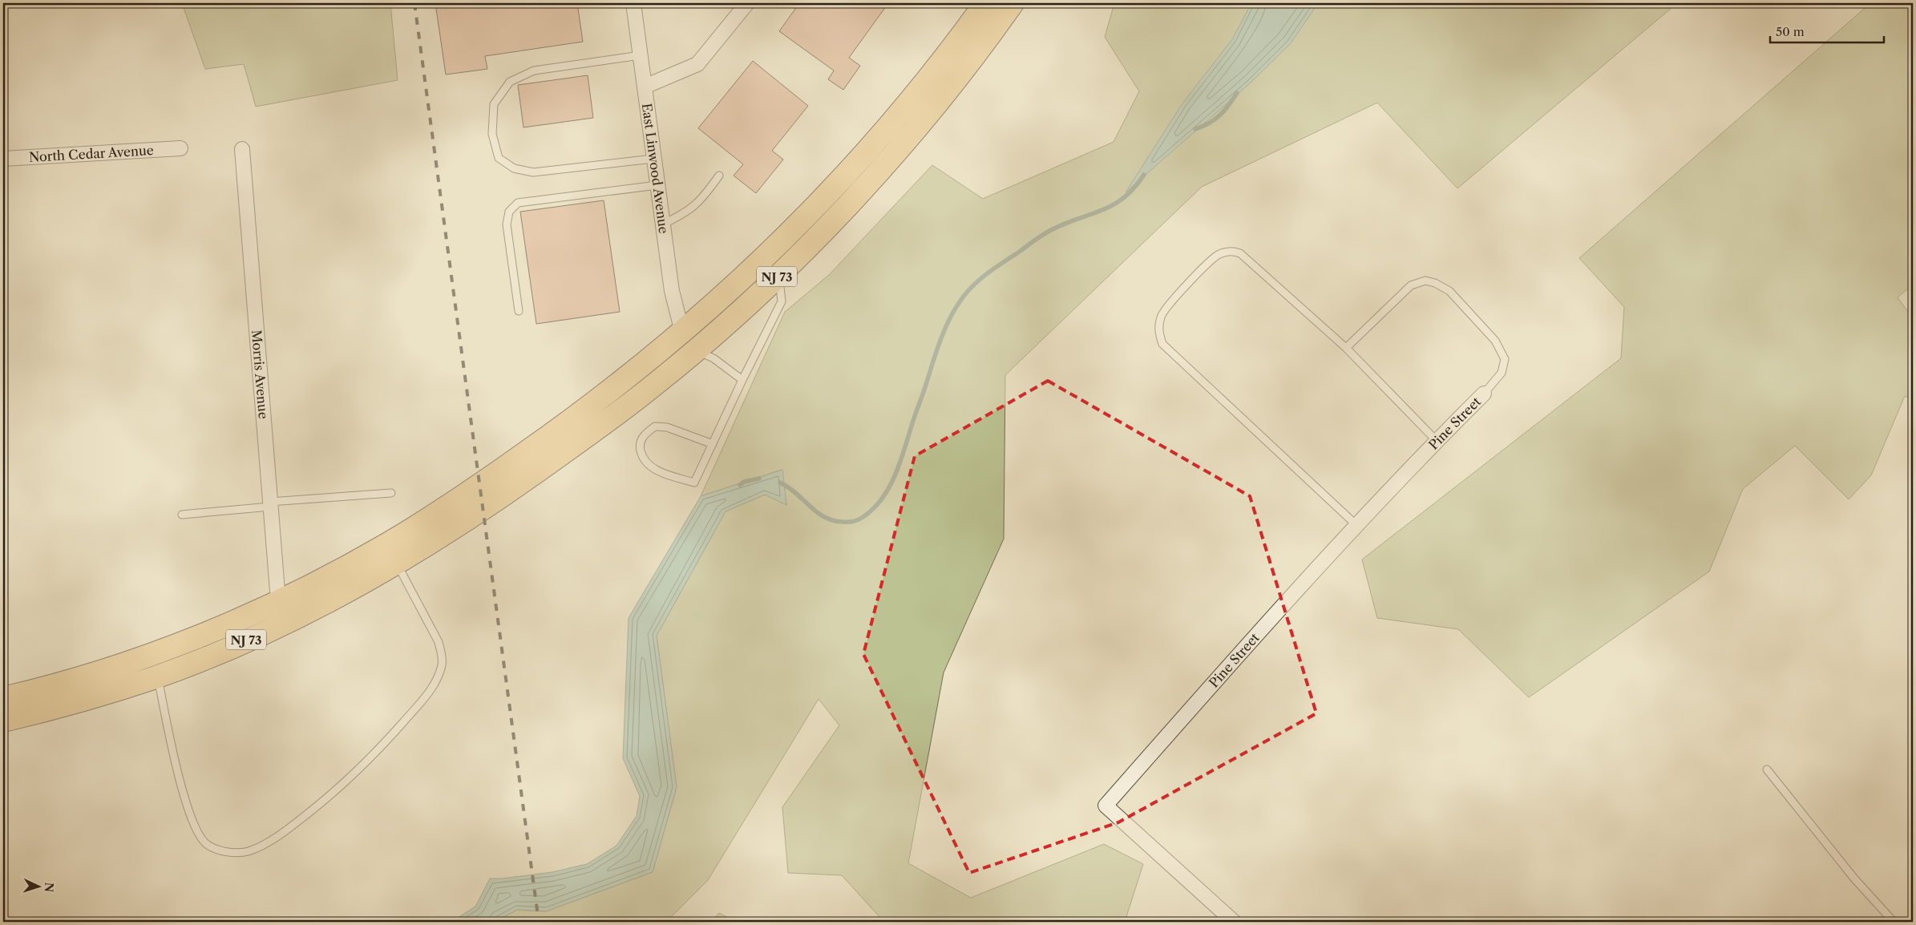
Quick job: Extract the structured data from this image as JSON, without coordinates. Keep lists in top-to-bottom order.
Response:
{
  "streets": {
    "highway": ["NJ 73"],
    "street": [
      "North Cedar Avenue",
      "East Linwood Avenue",
      "Morris Avenue",
      "Pine Street"
    ]
  },
  "crossings": [
    ["East Linwood Avenue", "NJ 73"],
    ["NJ 73", "Morris Avenue"]
  ],
  "scale_bar": "50 m",
  "north": "right"
}
